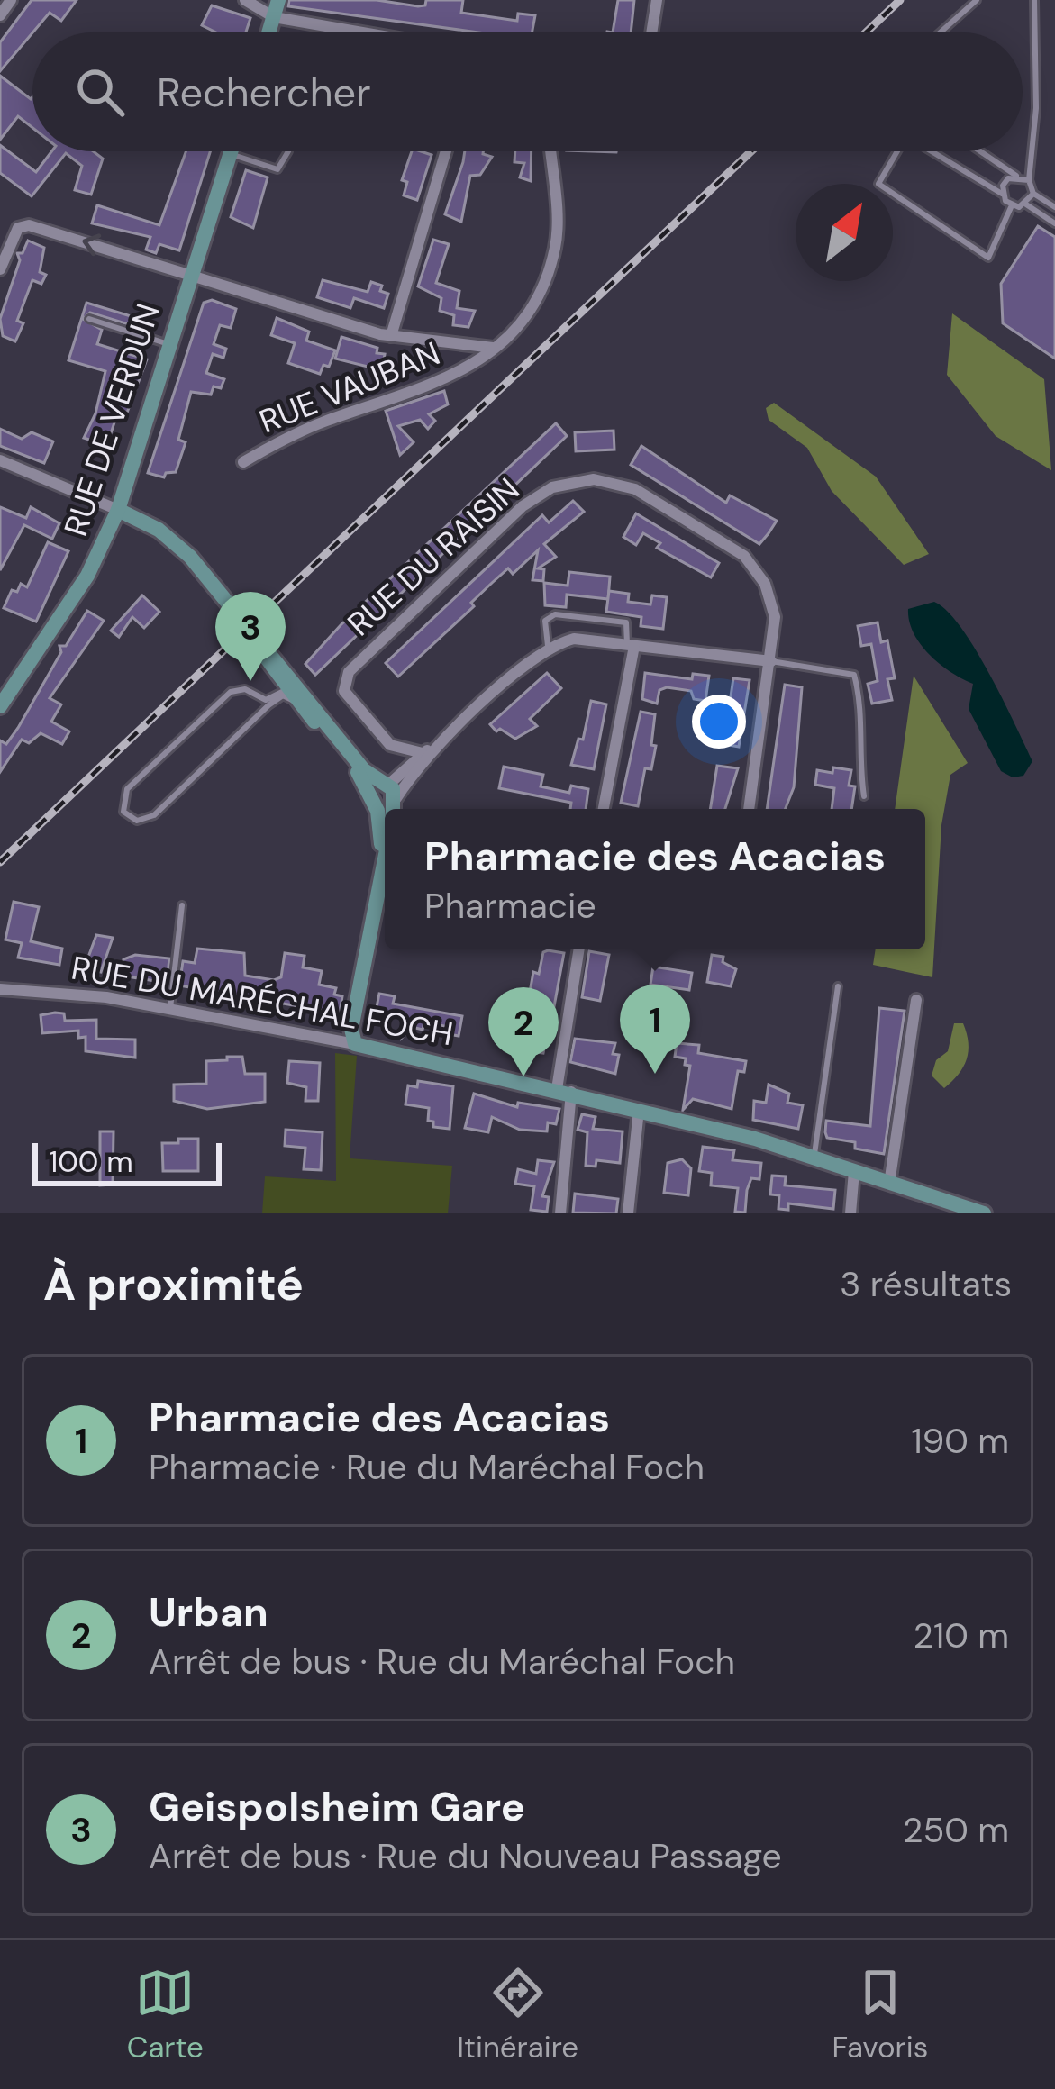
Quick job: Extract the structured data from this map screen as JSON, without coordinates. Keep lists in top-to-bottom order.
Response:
{
  "streets": {
    "main road": ["RUE DE VERDUN", "RUE DU MARÉCHAL FOCH"],
    "street": ["RUE VAUBAN", "RUE DU RAISIN"]
  },
  "scale_bar": "100 m",
  "north": "top right",
  "page": {
    "search": "Rechercher",
    "pins": ["3", "1", "2"],
    "popup": ["Pharmacie des Acacias", "Pharmacie"],
    "scale": "100 m",
    "heading": ["À proximité", "3 résultats"],
    "list": [
      {
        "mark": "1",
        "name": "Pharmacie des Acacias",
        "note": "Pharmacie · Rue du Maréchal Foch",
        "value": "190 m"
      },
      {
        "mark": "2",
        "name": "Urban",
        "note": "Arrêt de bus · Rue du Maréchal Foch",
        "value": "210 m"
      },
      {
        "mark": "3",
        "name": "Geispolsheim Gare",
        "note": "Arrêt de bus · Rue du Nouveau Passage",
        "value": "250 m"
      }
    ],
    "nav": ["Carte", "Itinéraire", "Favoris"]
  }
}
